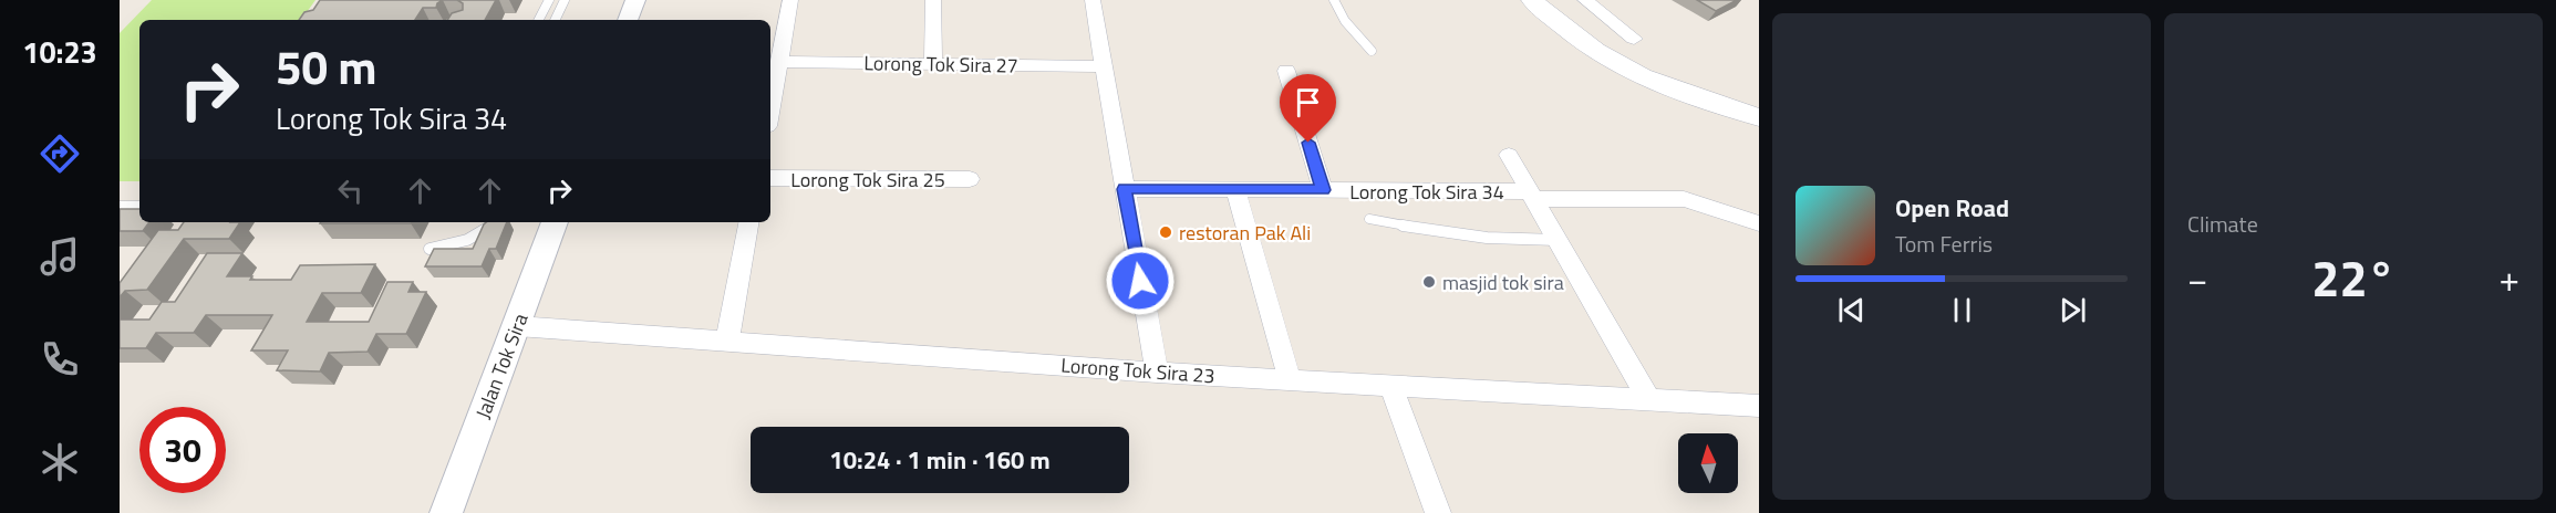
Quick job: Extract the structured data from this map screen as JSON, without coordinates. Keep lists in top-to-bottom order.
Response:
{
  "streets": {
    "street": [
      "Lorong Tok Sira 27",
      "Lorong Tok Sira 25",
      "Lorong Tok Sira 34",
      "Jalan Tok Sira",
      "Lorong Tok Sira 23"
    ]
  },
  "crossings": [
    ["Jalan Tok Sira", "Lorong Tok Sira 23"]
  ],
  "places": ["restoran Pak Ali", "masjid tok sira"],
  "north": "top",
  "page": {
    "tabs": "10:23",
    "tile": "Climate",
    "turn": ["50 m", "Lorong Tok Sira 34"],
    "song": ["Open Road", "Tom Ferris"],
    "heat": ["−", "22°", "+"],
    "limit": "30",
    "trip": "10:24 · 1 min · 160 m"
  }
}
